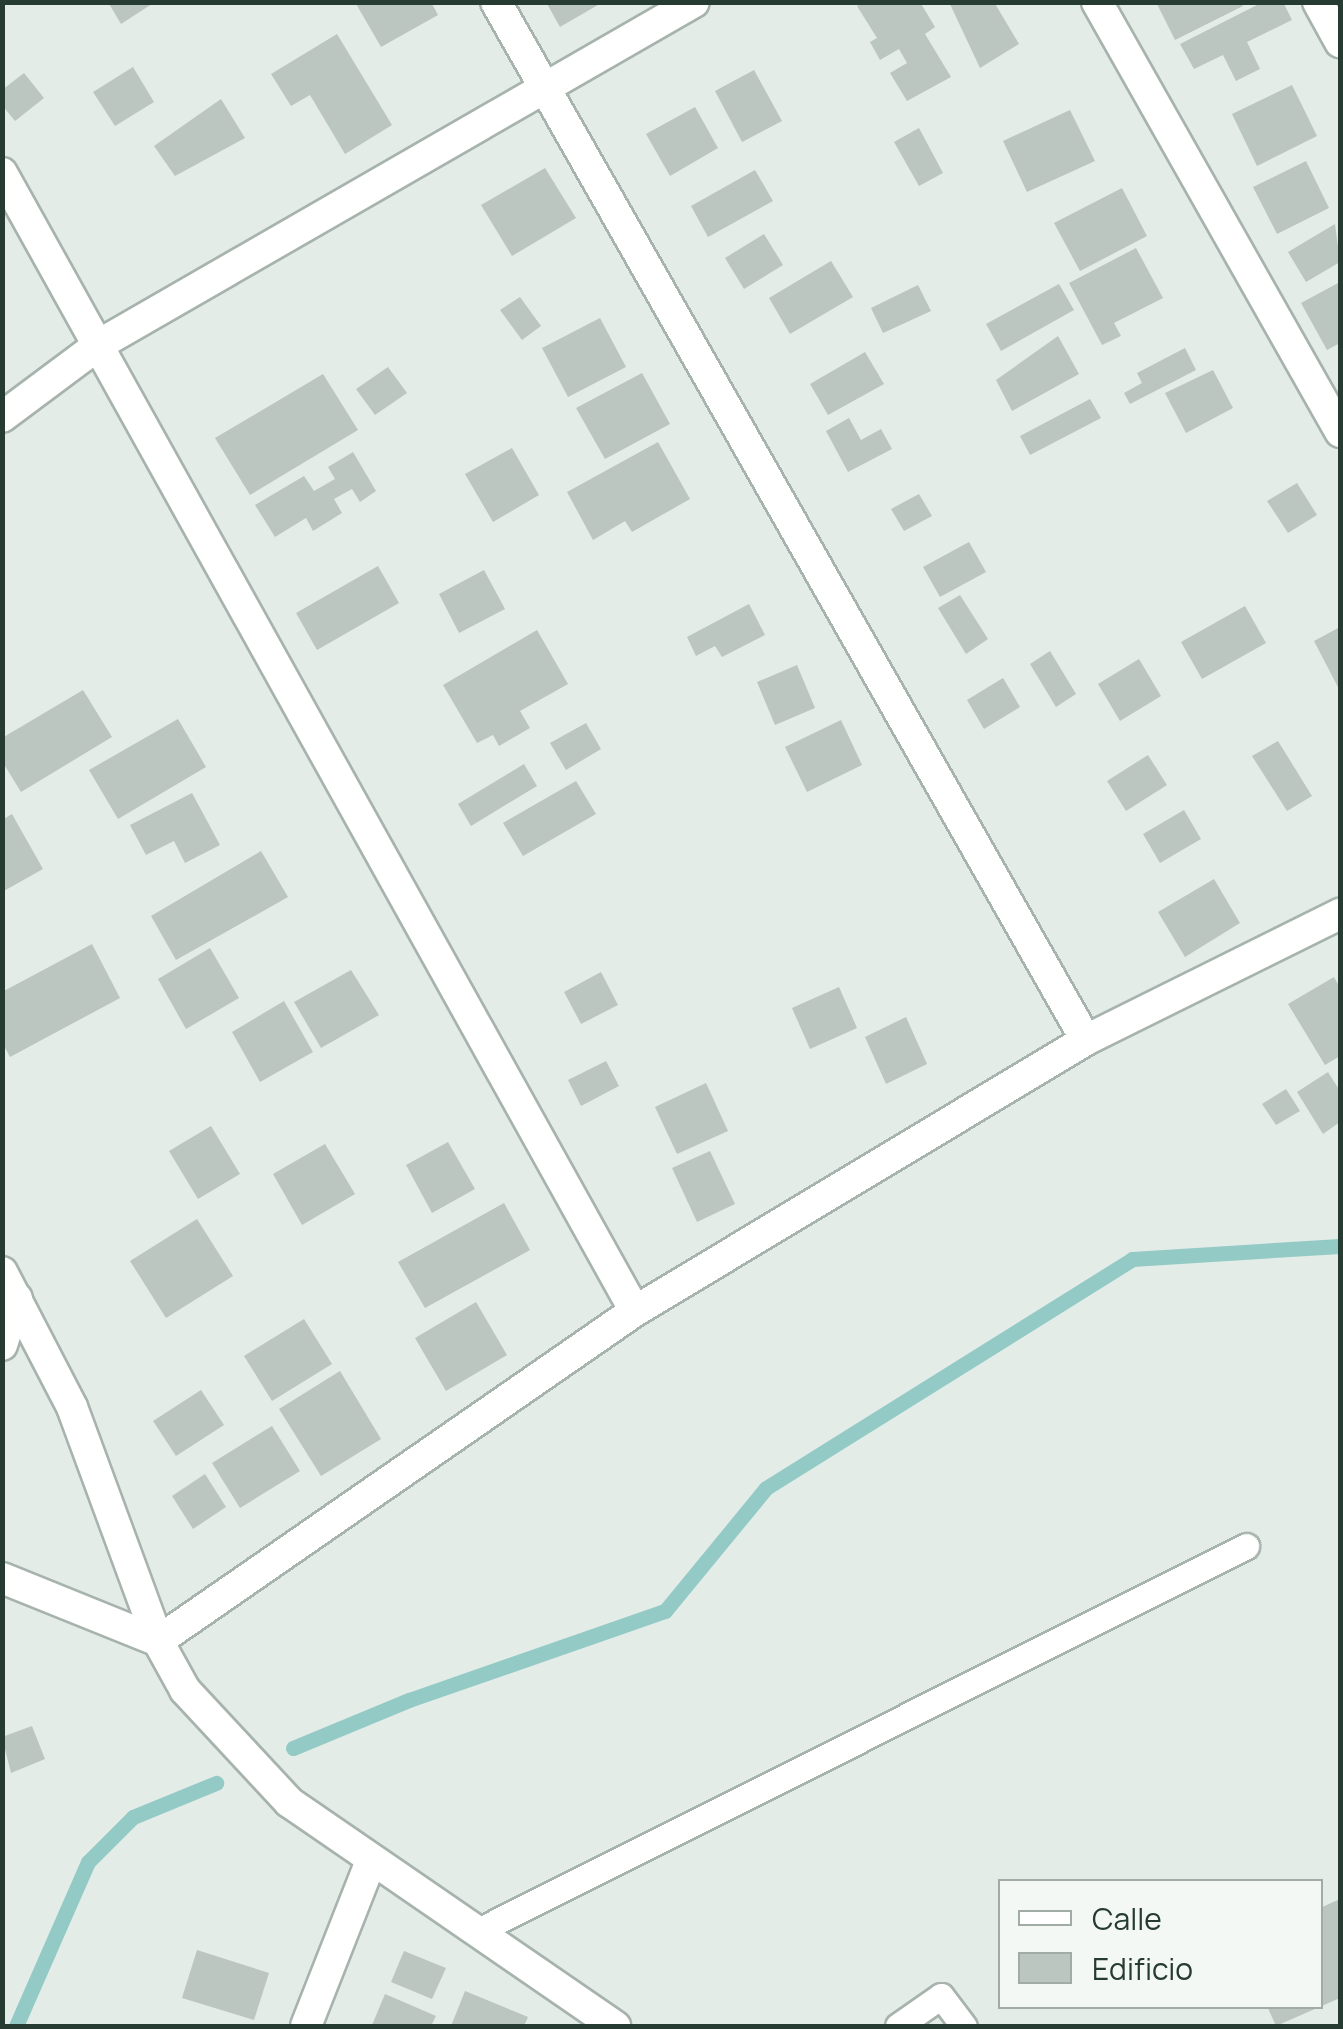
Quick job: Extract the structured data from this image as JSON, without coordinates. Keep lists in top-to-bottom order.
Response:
{
  "legend": ["Calle", "Edificio"]
}
